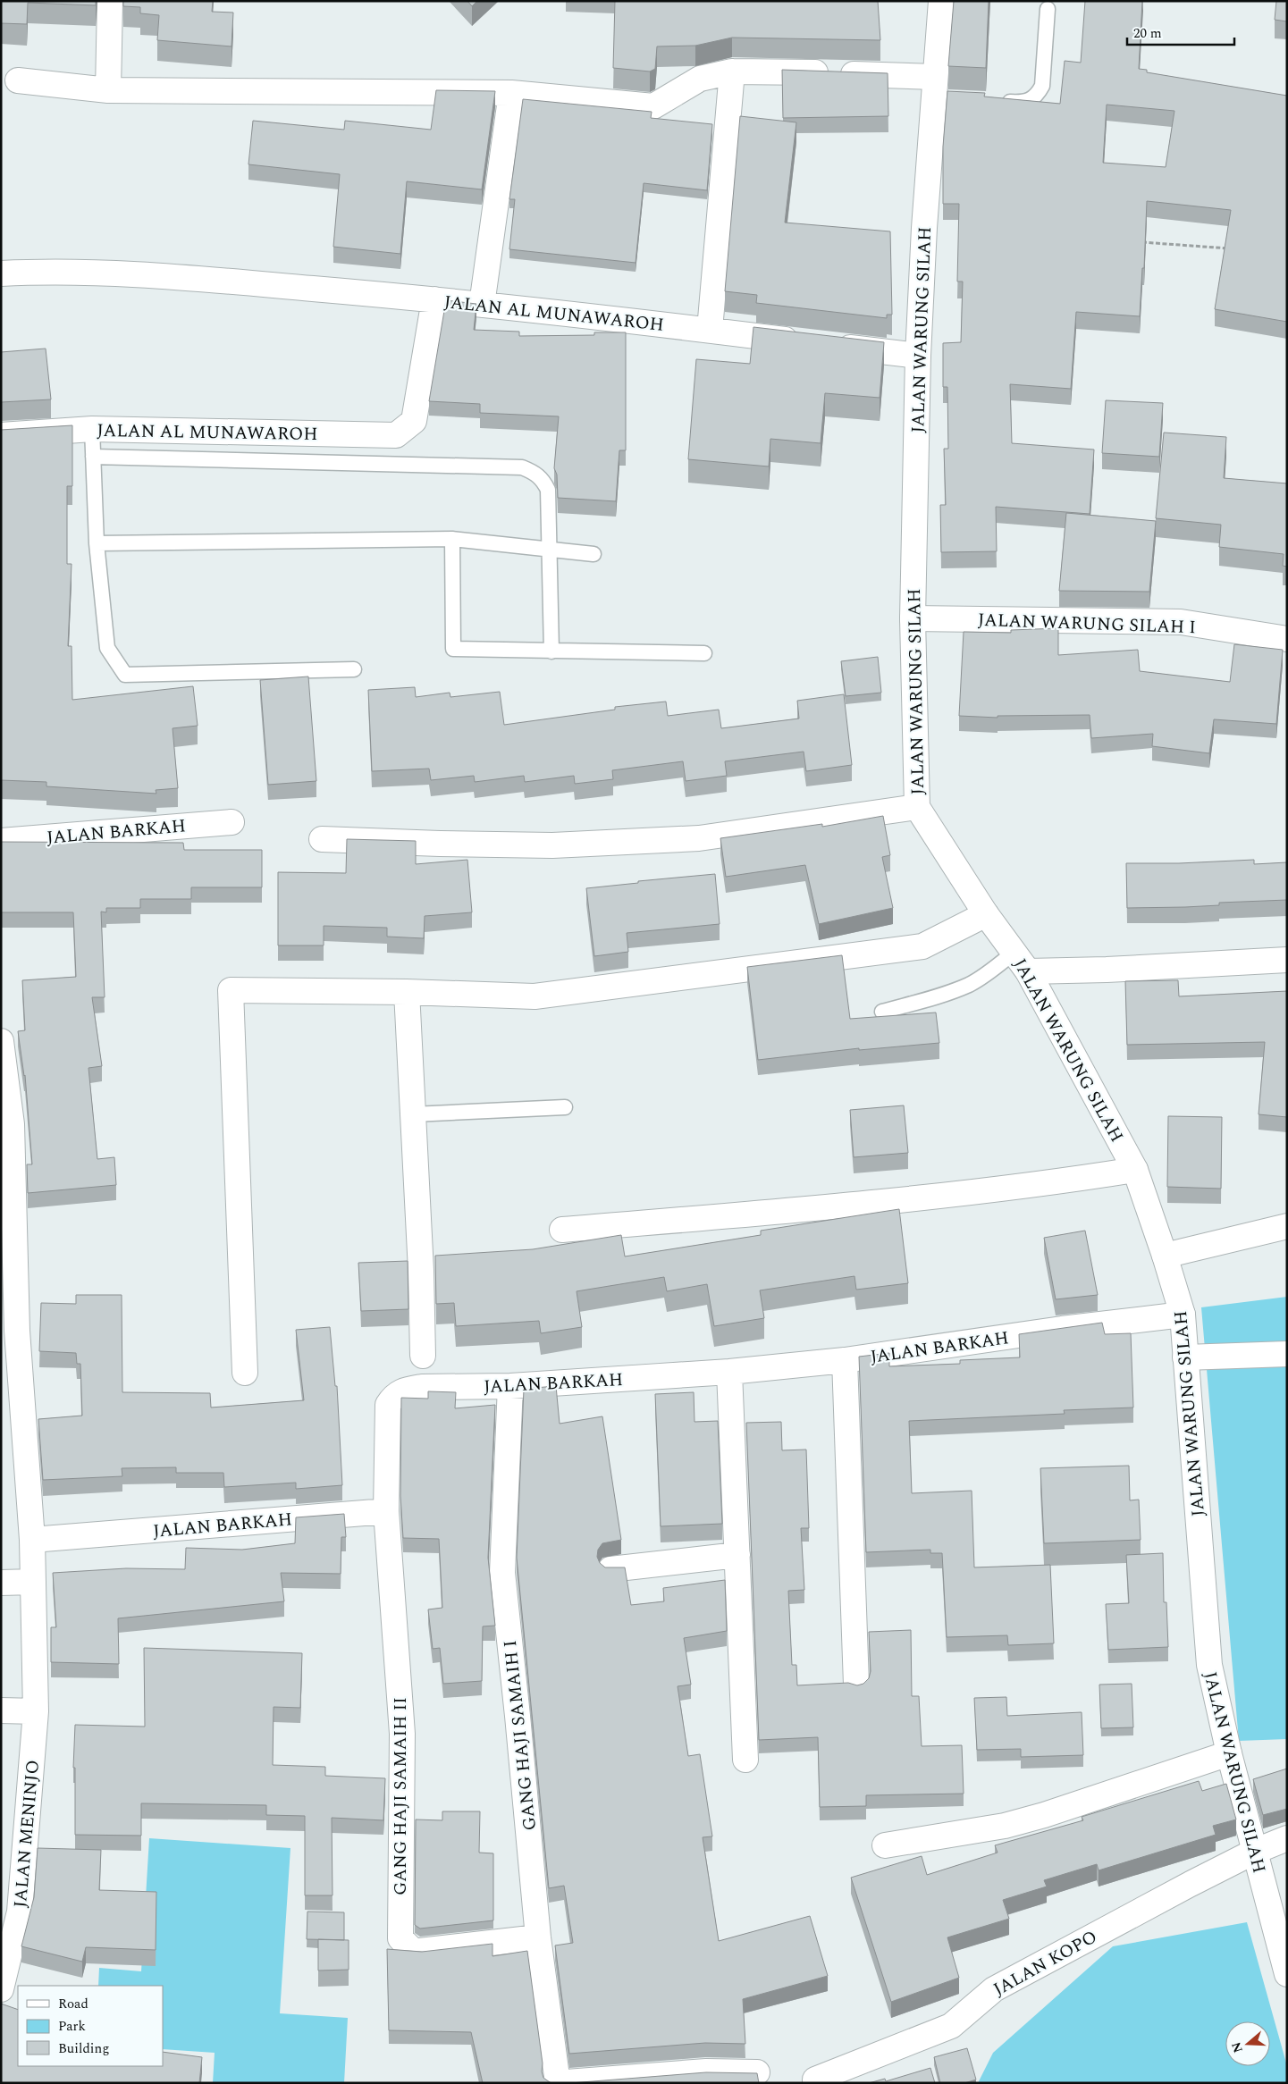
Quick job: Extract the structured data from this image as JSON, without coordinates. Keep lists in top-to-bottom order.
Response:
{
  "streets": {
    "street": [
      "JALAN AL MUNAWAROH",
      "JALAN WARUNG SILAH",
      "JALAN WARUNG SILAH I",
      "JALAN BARKAH",
      "GANG HAJI SAMAIH I",
      "GANG HAJI SAMAIH II",
      "JALAN MENINJO",
      "JALAN KOPO"
    ]
  },
  "crossings": [
    ["JALAN WARUNG SILAH", "JALAN WARUNG SILAH I"],
    ["JALAN WARUNG SILAH", "JALAN BARKAH"],
    ["JALAN WARUNG SILAH", "JALAN KOPO"],
    ["JALAN BARKAH", "GANG HAJI SAMAIH I"],
    ["JALAN BARKAH", "GANG HAJI SAMAIH II"],
    ["GANG HAJI SAMAIH I", "GANG HAJI SAMAIH II"]
  ],
  "legend": ["Road", "Park", "Building"],
  "scale_bar": "20 m",
  "north": "left"
}
